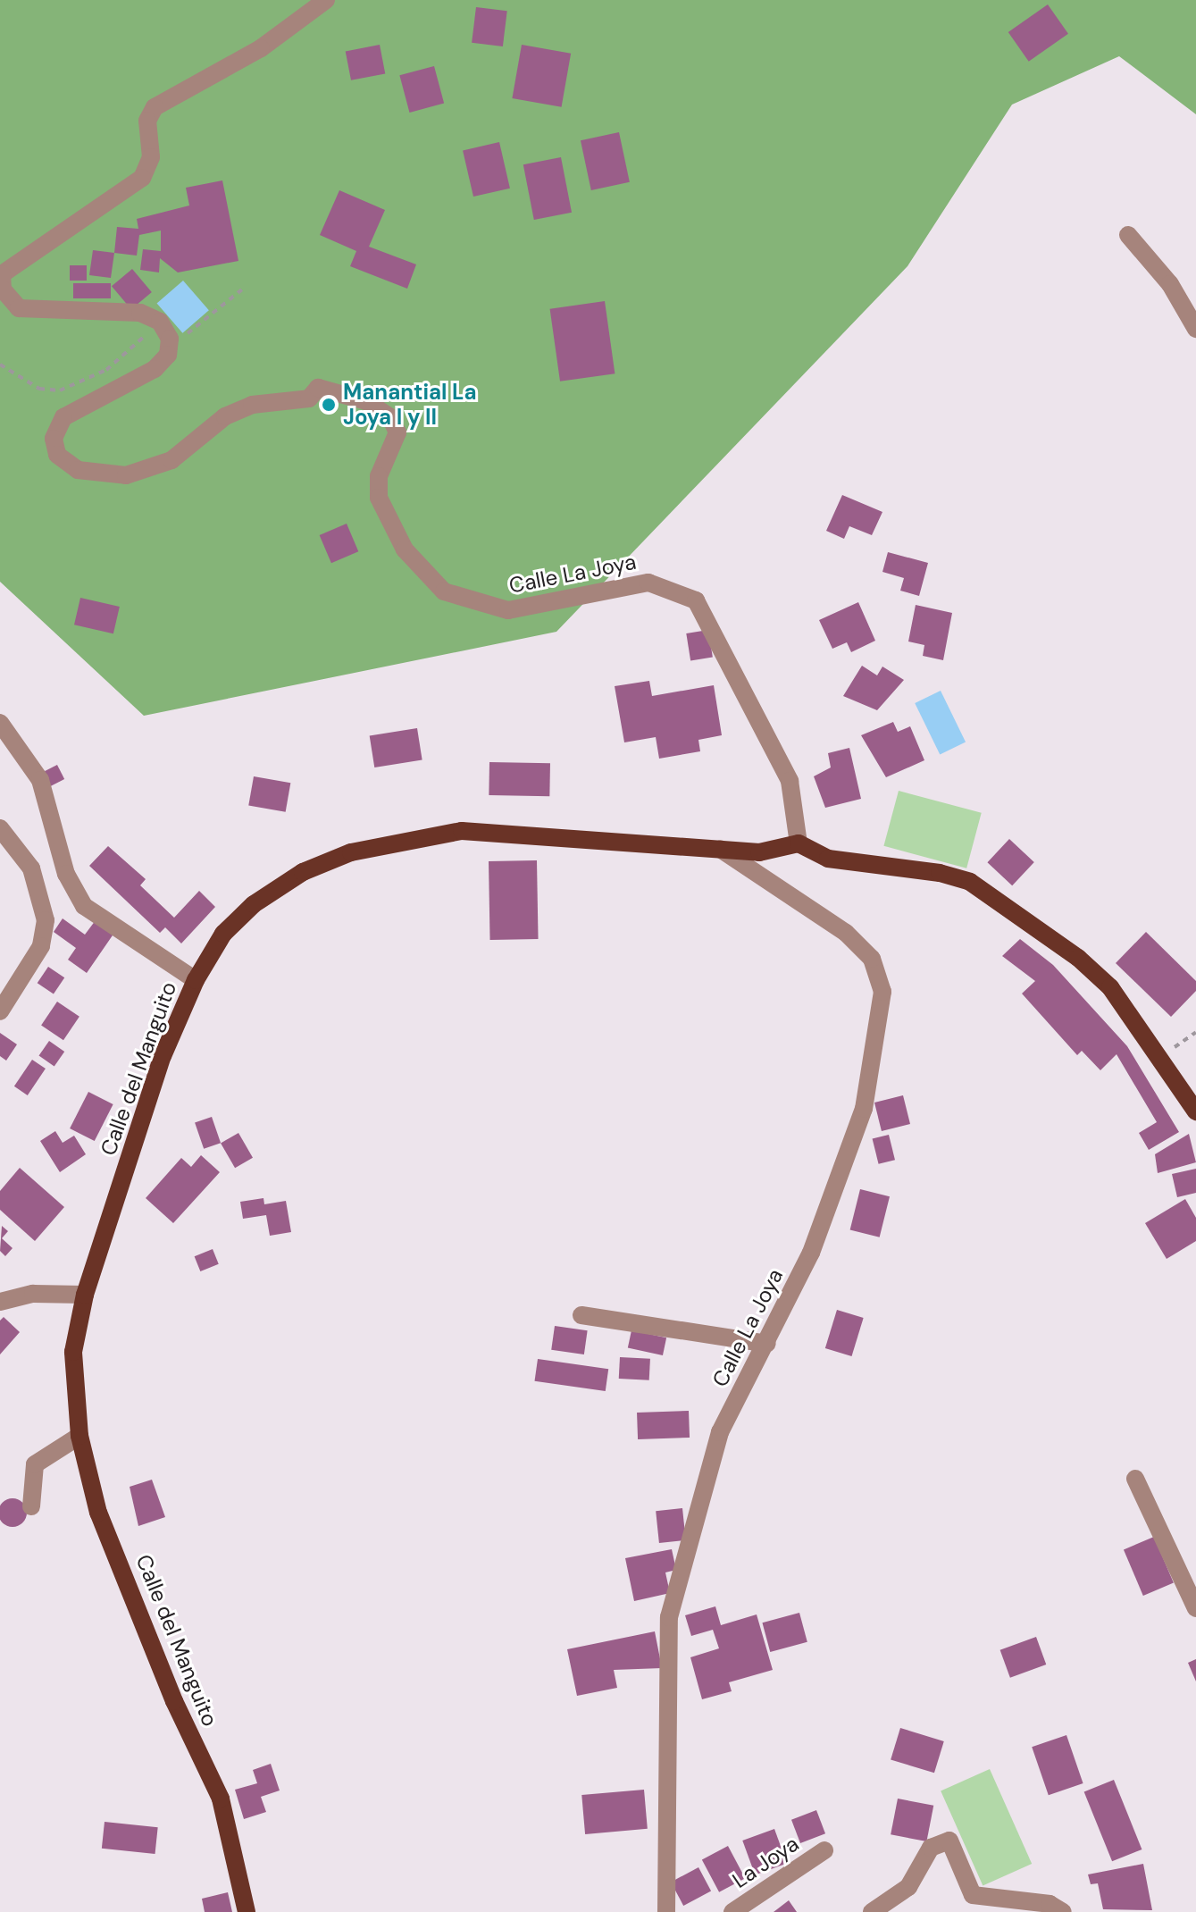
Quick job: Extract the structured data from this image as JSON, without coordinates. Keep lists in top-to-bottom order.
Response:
{
  "streets": {
    "main road": ["Calle del Manguito"],
    "street": ["Calle La Joya", "La Joya"]
  },
  "crossings": [
    ["Calle La Joya", "Calle del Manguito"]
  ],
  "places": ["Manantial La Joya I y II"]
}
